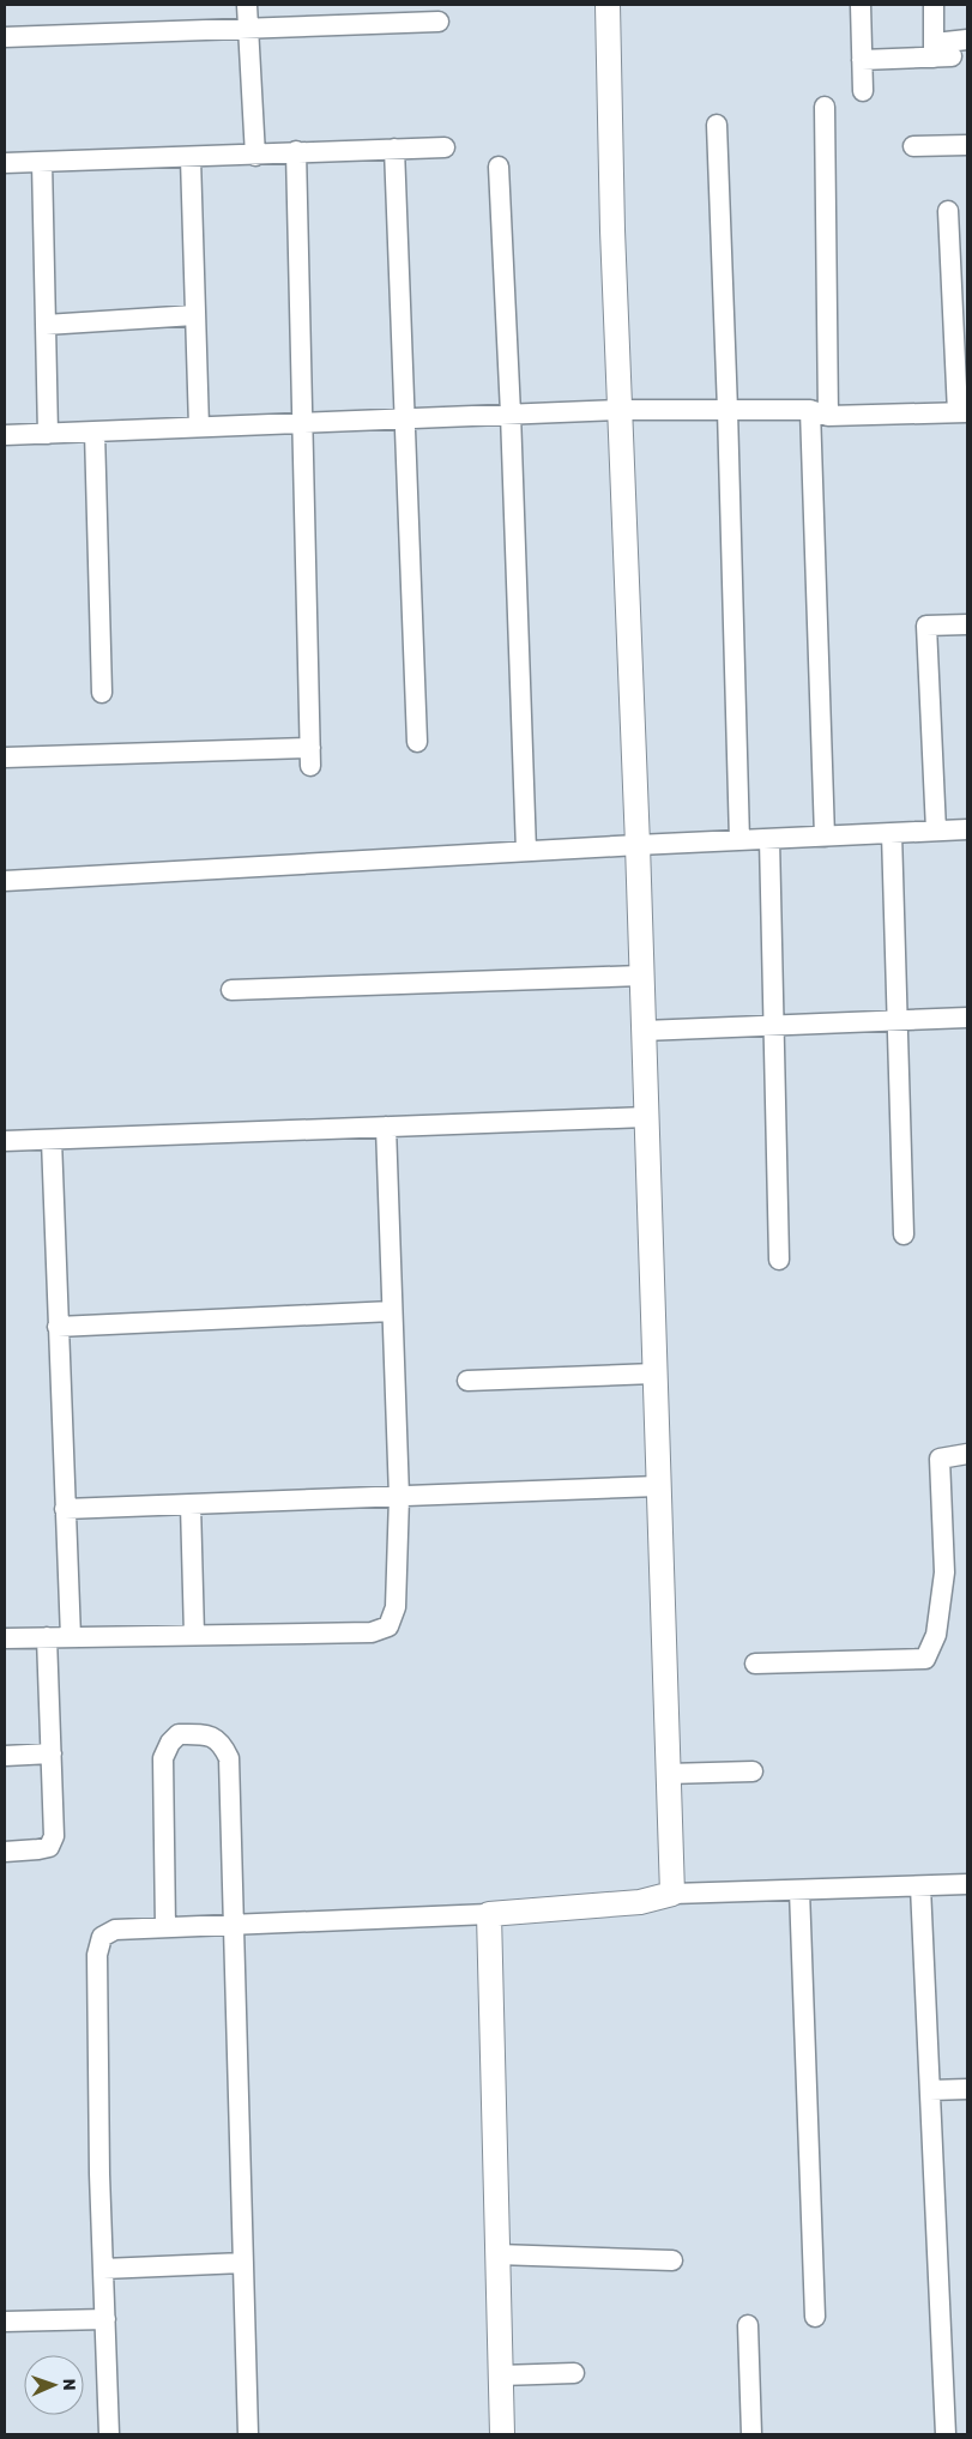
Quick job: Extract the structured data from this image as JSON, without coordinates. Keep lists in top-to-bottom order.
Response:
{
  "north": "right"
}
